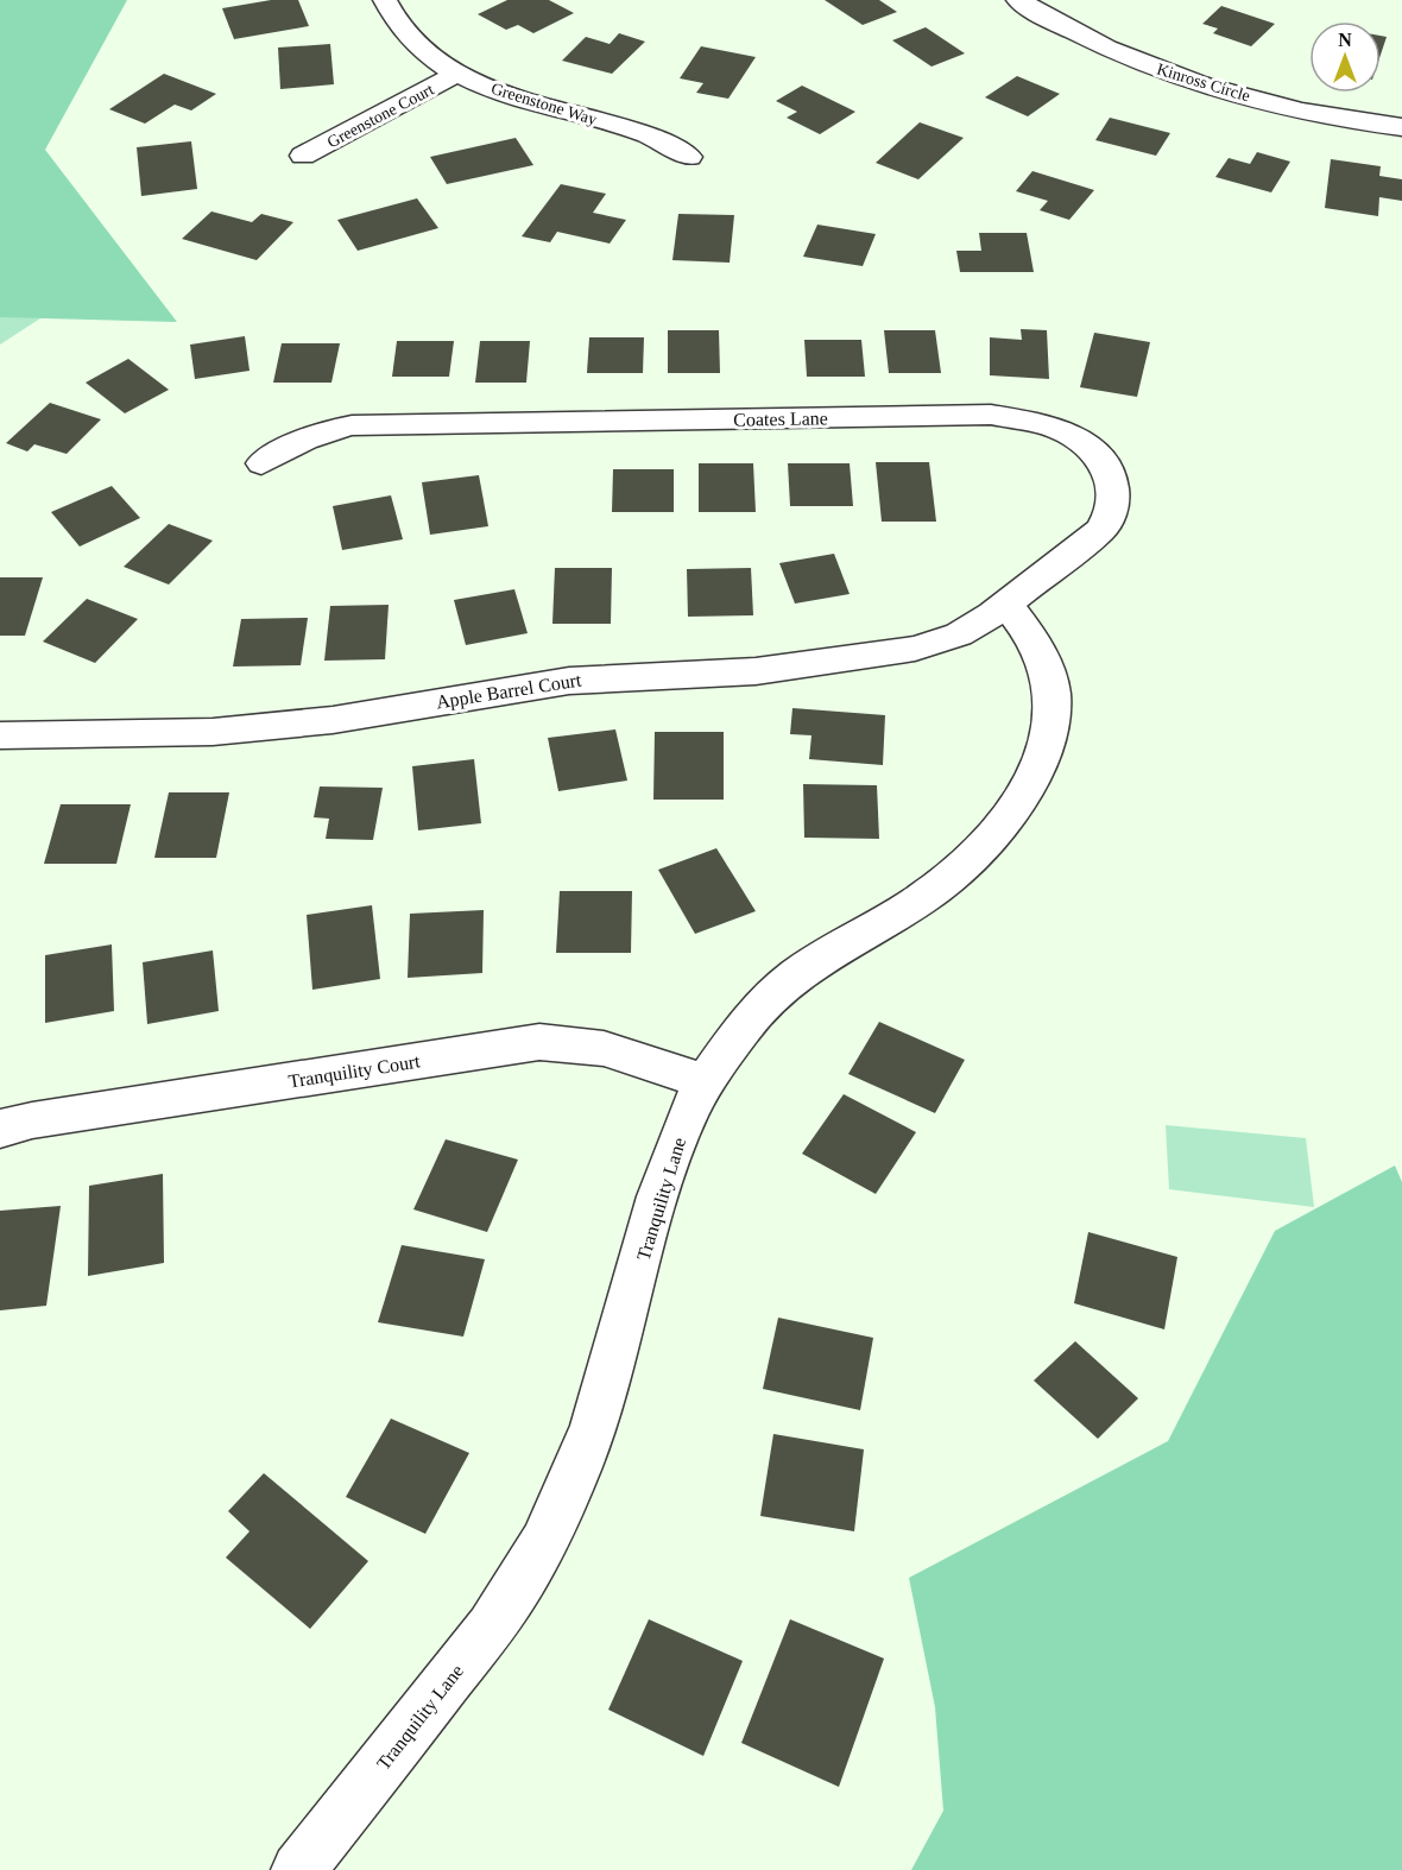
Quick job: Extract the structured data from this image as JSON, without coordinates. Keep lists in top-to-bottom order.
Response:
{
  "streets": {
    "street": [
      "Kinross Circle",
      "Greenstone Way",
      "Greenstone Court",
      "Coates Lane",
      "Apple Barrel Court",
      "Tranquility Court",
      "Tranquility Lane"
    ]
  },
  "crossings": [
    ["Greenstone Way", "Greenstone Court"],
    ["Coates Lane", "Apple Barrel Court"],
    ["Coates Lane", "Tranquility Lane"],
    ["Apple Barrel Court", "Tranquility Lane"],
    ["Tranquility Court", "Tranquility Lane"]
  ],
  "north": "top"
}
